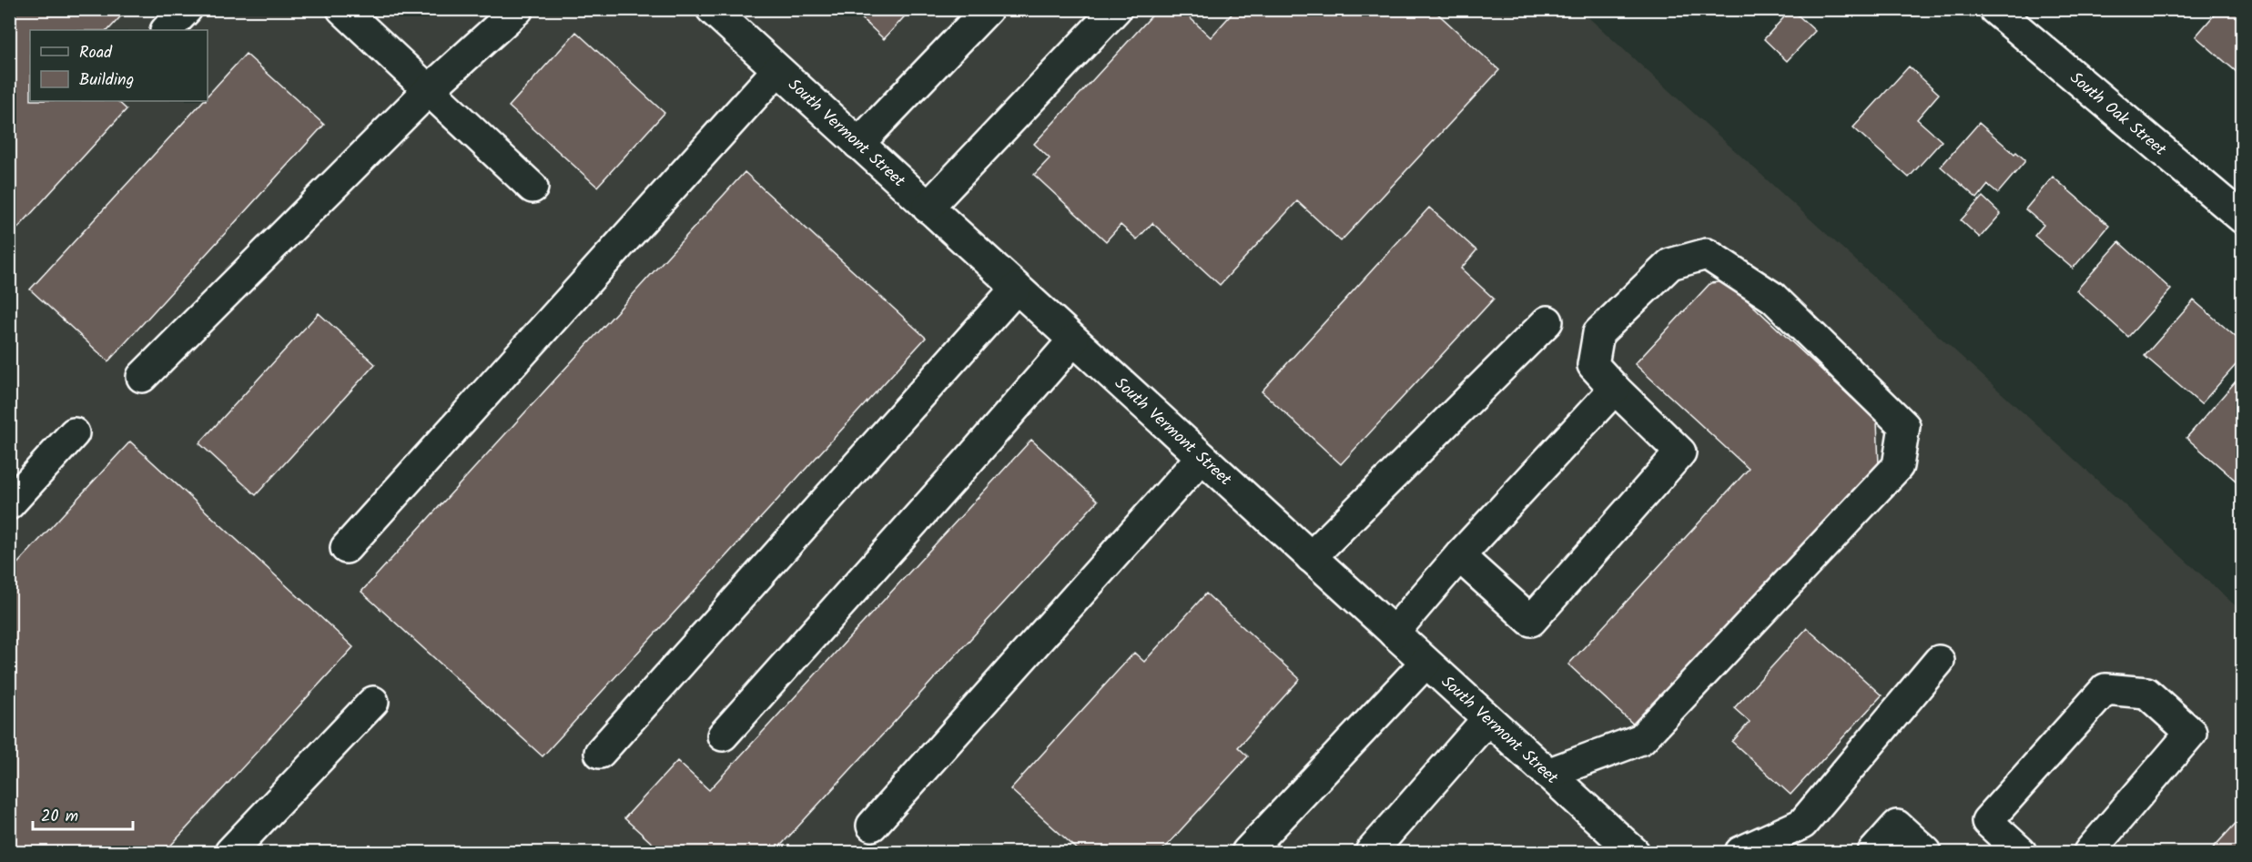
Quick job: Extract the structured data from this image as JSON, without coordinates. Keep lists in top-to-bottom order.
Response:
{
  "streets": {
    "street": ["South Oak Street", "South Vermont Street"]
  },
  "legend": ["Road", "Building"],
  "scale_bar": "20 m"
}
